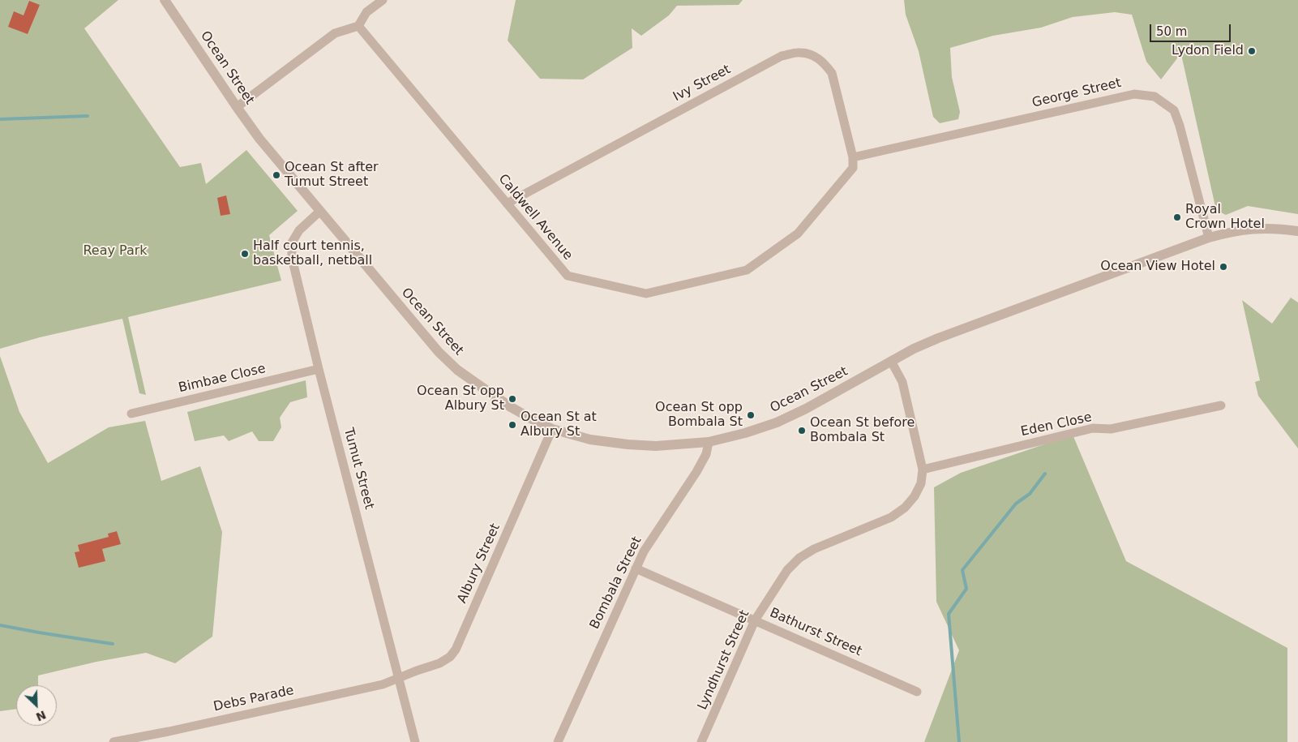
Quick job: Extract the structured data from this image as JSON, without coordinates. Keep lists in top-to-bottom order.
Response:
{
  "streets": {
    "street": [
      "Ocean Street",
      "Ivy Street",
      "George Street",
      "Caldwell Avenue",
      "Bimbae Close",
      "Eden Close",
      "Tumut Street",
      "Albury Street",
      "Bombala Street",
      "Bathurst Street",
      "Lyndhurst Street",
      "Debs Parade"
    ]
  },
  "crossings": [
    ["Ocean Street", "George Street"],
    ["Ocean Street", "Tumut Street"],
    ["Ocean Street", "Albury Street"],
    ["Ocean Street", "Bombala Street"],
    ["Ocean Street", "Lyndhurst Street"],
    ["Ivy Street", "George Street"],
    ["Ivy Street", "Caldwell Avenue"],
    ["George Street", "Caldwell Avenue"],
    ["Bimbae Close", "Tumut Street"],
    ["Eden Close", "Lyndhurst Street"],
    ["Tumut Street", "Albury Street"],
    ["Tumut Street", "Debs Parade"],
    ["Albury Street", "Debs Parade"],
    ["Bombala Street", "Bathurst Street"],
    ["Bathurst Street", "Lyndhurst Street"]
  ],
  "parks": ["Reay Park"],
  "places": [
    "Lydon Field",
    "Ocean St after Tumut Street",
    "Royal Crown Hotel",
    "Half court tennis, basketball, netball",
    "Ocean View Hotel",
    "Ocean St opp Albury St",
    "Ocean St opp Bombala St",
    "Ocean St at Albury St",
    "Ocean St before Bombala St"
  ],
  "scale_bar": "50 m",
  "north": "bottom right"
}
